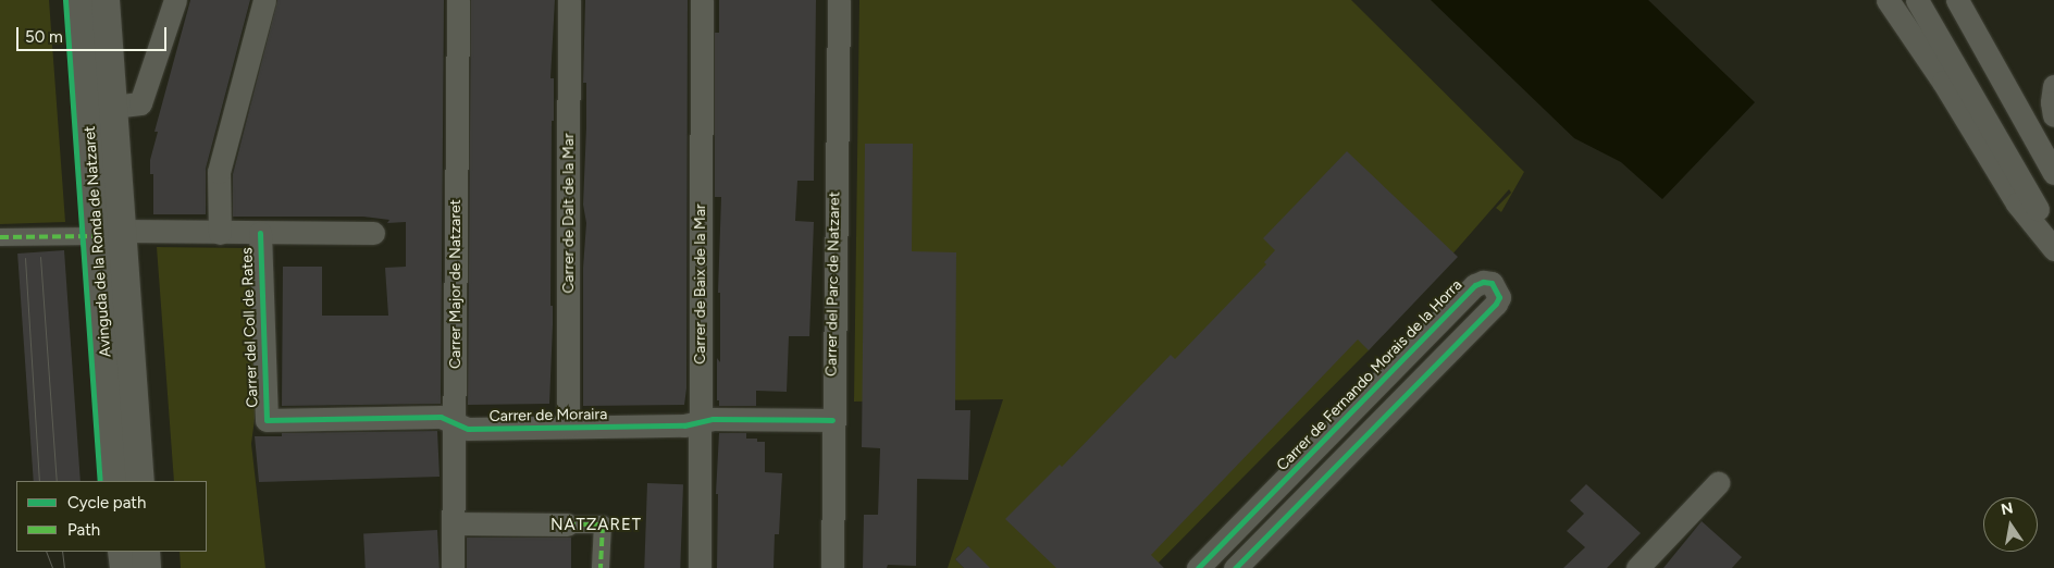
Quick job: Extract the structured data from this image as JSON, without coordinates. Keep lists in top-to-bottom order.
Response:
{
  "streets": {
    "street": [
      "Carrer de Dalt de la Mar",
      "Avinguda de la Ronda de Natzaret",
      "Carrer Major de Natzaret",
      "Carrer de Baix de la Mar",
      "Carrer del Parc de Natzaret",
      "Carrer del Coll de Rates",
      "Carrer de Fernando Morais de la Horra",
      "Carrer de Moraira"
    ]
  },
  "crossings": [
    ["Carrer de Dalt de la Mar", "Carrer de Moraira"],
    ["Carrer Major de Natzaret", "Carrer de Moraira"],
    ["Carrer de Baix de la Mar", "Carrer de Moraira"],
    ["Carrer del Parc de Natzaret", "Carrer de Moraira"],
    ["Carrer del Coll de Rates", "Carrer de Moraira"]
  ],
  "districts": ["NATZARET"],
  "legend": ["Cycle path", "Path"],
  "scale_bar": "50 m",
  "north": "top"
}
